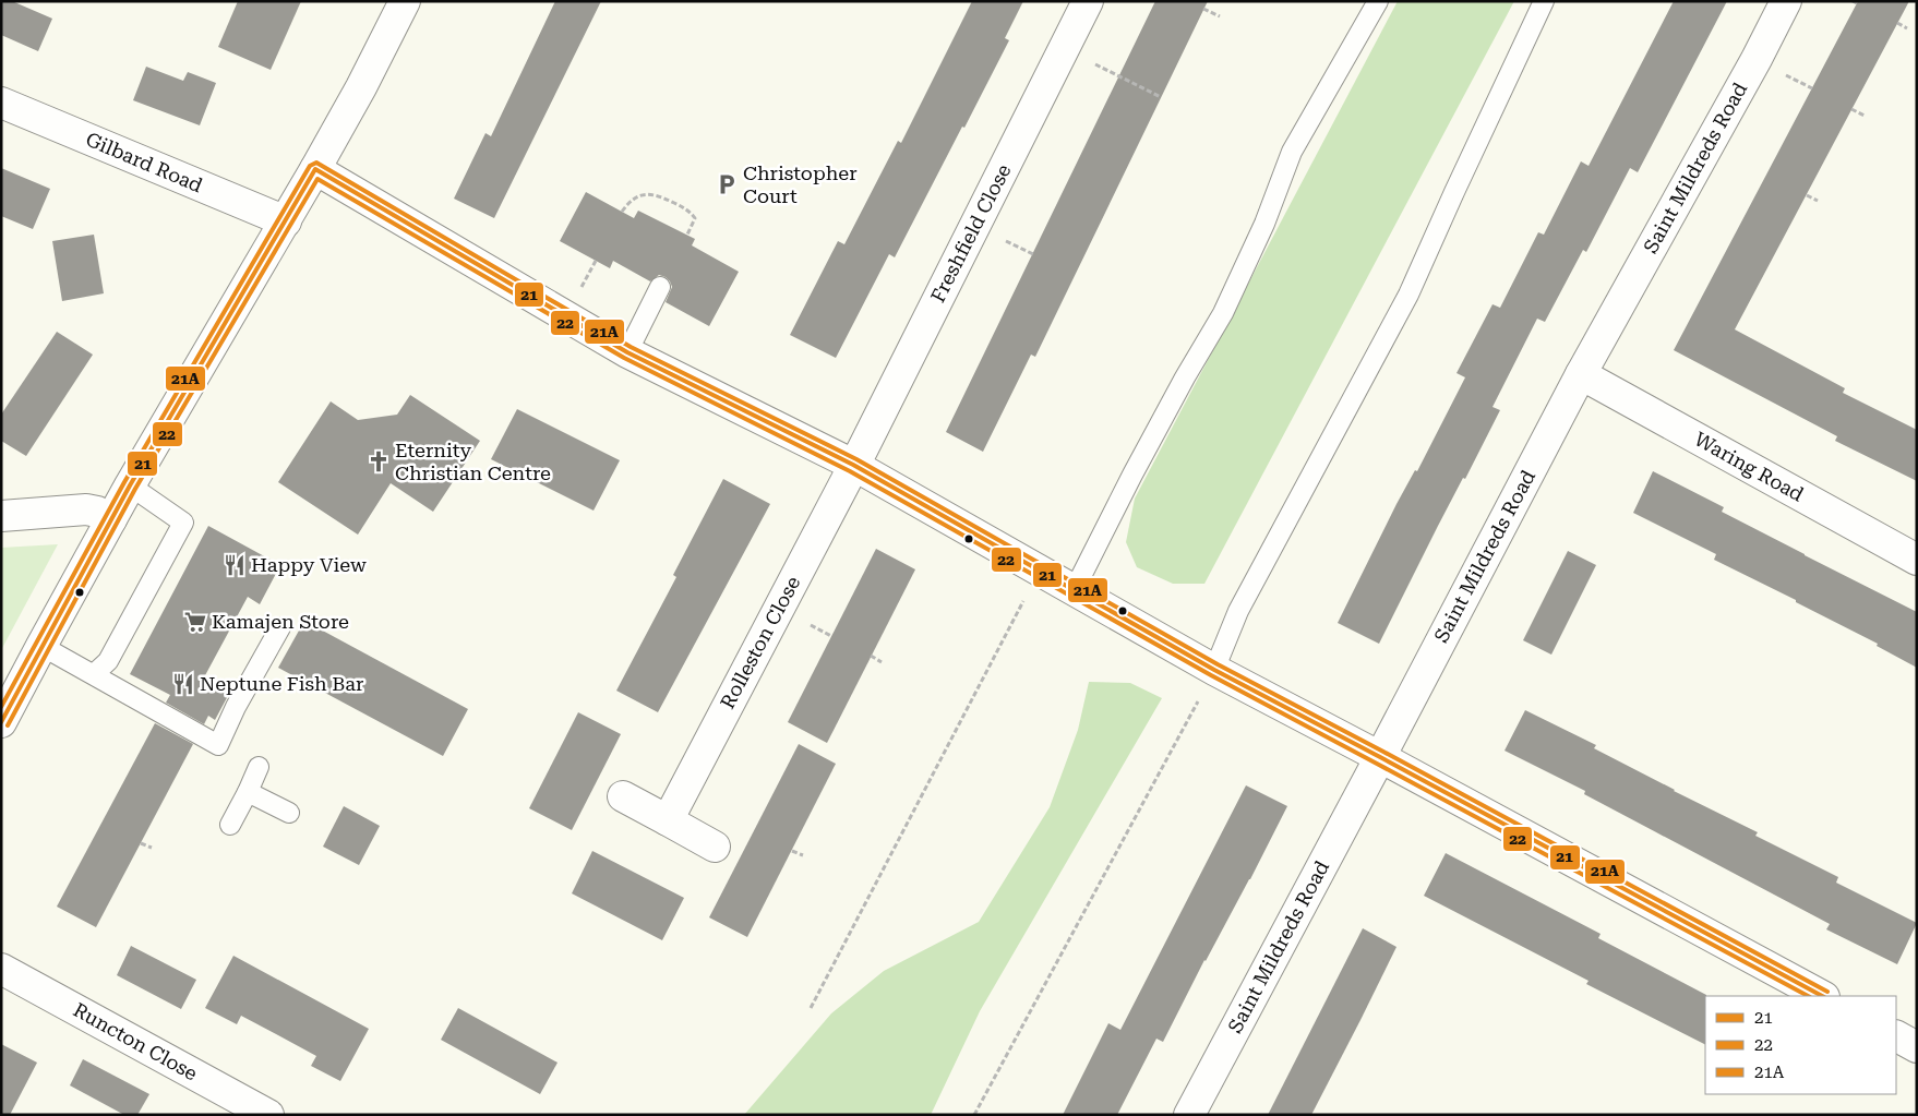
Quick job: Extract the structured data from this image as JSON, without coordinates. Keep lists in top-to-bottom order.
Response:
{
  "streets": {
    "street": [
      "Gilbard Road",
      "Saint Mildreds Road",
      "Freshfield Close",
      "Waring Road",
      "Rolleston Close",
      "Runcton Close"
    ]
  },
  "crossings": [
    ["Saint Mildreds Road", "Waring Road"],
    ["Freshfield Close", "Rolleston Close"]
  ],
  "places": {
    "parking": ["Christopher Court"],
    "church": ["Eternity Christian Centre"],
    "restaurant": ["Happy View", "Neptune Fish Bar"],
    "supermarket": ["Kamajen Store"]
  },
  "lines": ["transit line 21A", "transit line 21", "transit line 22"],
  "legend": ["21", "22", "21A"]
}
